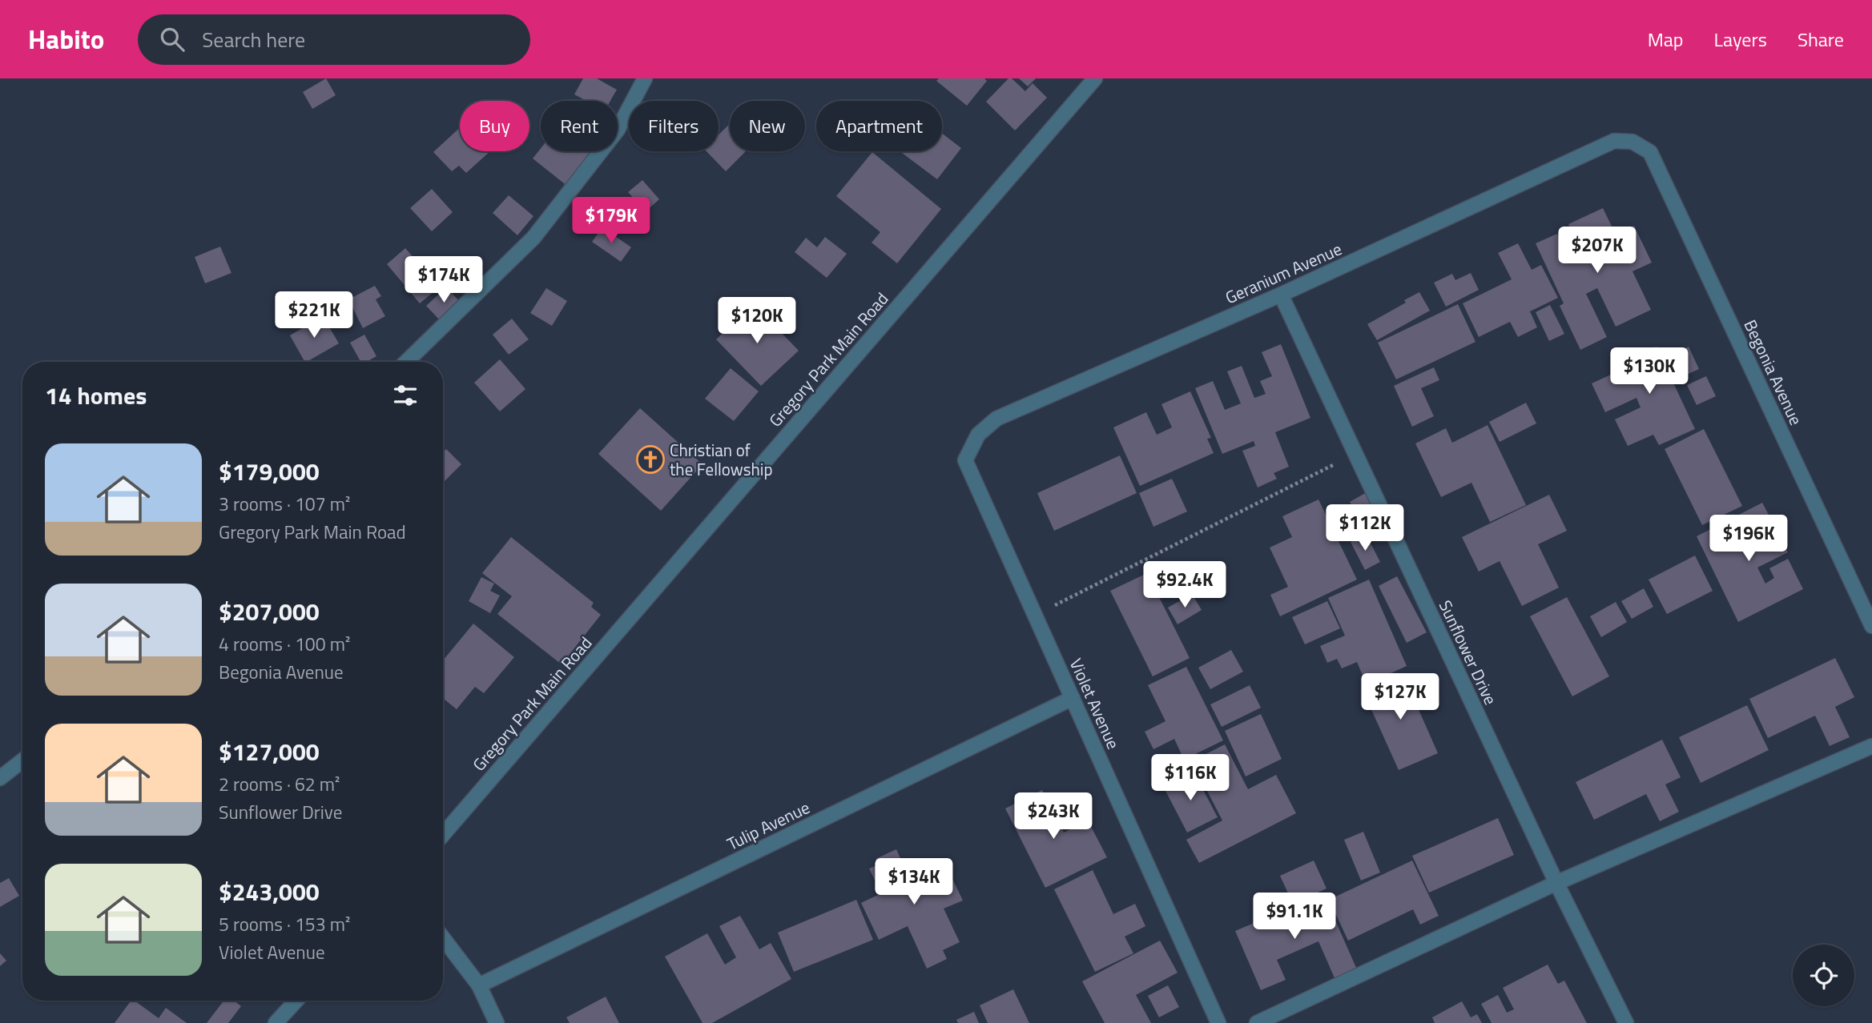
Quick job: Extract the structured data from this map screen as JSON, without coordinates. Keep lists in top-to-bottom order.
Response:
{
  "streets": {
    "street": [
      "Geranium Avenue",
      "Gregory Park Main Road",
      "Begonia Avenue",
      "Sunflower Drive",
      "Violet Avenue",
      "Tulip Avenue"
    ]
  },
  "crossings": [
    ["Geranium Avenue", "Begonia Avenue"],
    ["Geranium Avenue", "Sunflower Drive"],
    ["Geranium Avenue", "Violet Avenue"],
    ["Violet Avenue", "Tulip Avenue"]
  ],
  "places": {
    "church": ["Christian of the Fellowship"]
  },
  "page": {
    "header": "Habito",
    "search": "Search here",
    "nav": ["Map", "Layers", "Share"],
    "chip": [
      "Buy",
      "Rent",
      "Filters",
      "New",
      "Apartment"
    ],
    "price": [
      "$179K",
      "$207K",
      "$174K",
      "$221K",
      "$120K",
      "$130K",
      "$112K",
      "$196K",
      "$92.4K",
      "$127K",
      "$116K",
      "$243K",
      "$134K",
      "$91.1K"
    ],
    "heading": "14 homes",
    "list": [
      {
        "name": "$179,000",
        "note": "3 rooms · 107 m² · Gregory Park Main Road"
      },
      {
        "name": "$207,000",
        "note": "4 rooms · 100 m² · Begonia Avenue"
      },
      {
        "name": "$127,000",
        "note": "2 rooms · 62 m² · Sunflower Drive"
      },
      {
        "name": "$243,000",
        "note": "5 rooms · 153 m² · Violet Avenue"
      }
    ]
  }
}
